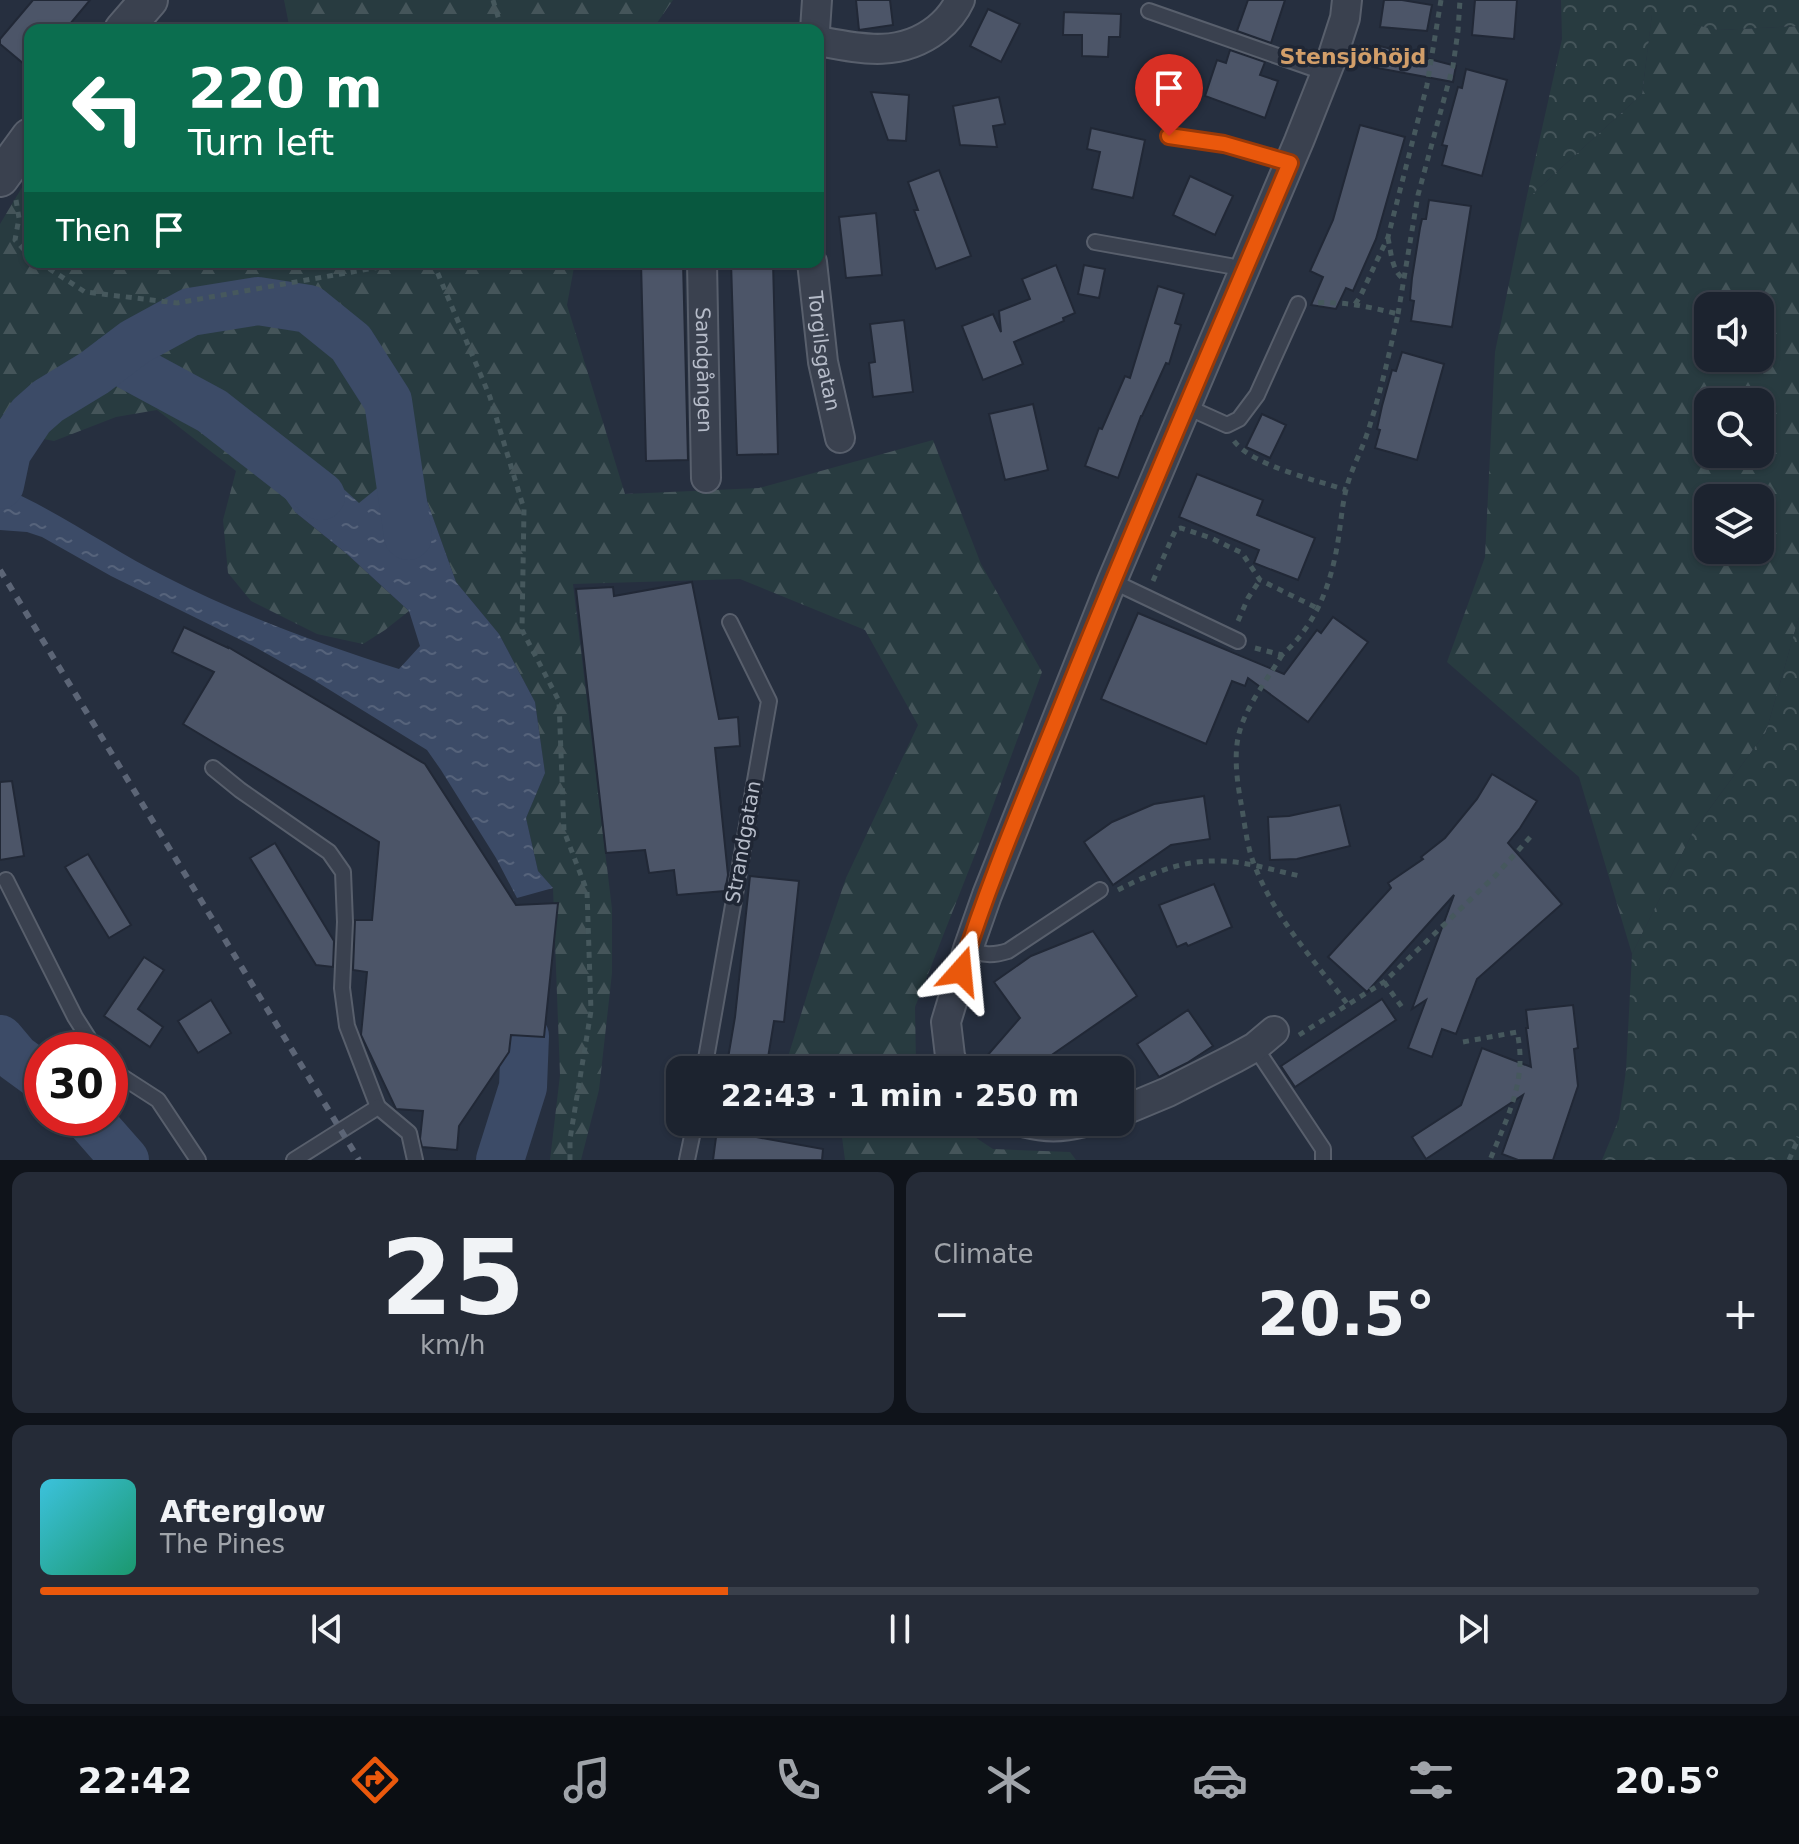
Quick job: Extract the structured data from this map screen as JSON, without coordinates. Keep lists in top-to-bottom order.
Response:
{
  "streets": {
    "street": ["Torgilsgatan", "Sandgången"],
    "lane": ["Strandgatan"]
  },
  "districts": ["Stensjöhöjd"],
  "page": {
    "turn": ["220 m", "Turn left"],
    "then": "Then",
    "limit": "30",
    "trip": "22:43 · 1 min · 250 m",
    "tile": [
      ["25", "km/h"],
      "Climate"
    ],
    "heat": ["−", "20.5°", "+"],
    "song": ["Afterglow", "The Pines"],
    "tabs": ["22:42", "20.5°"]
  }
}
